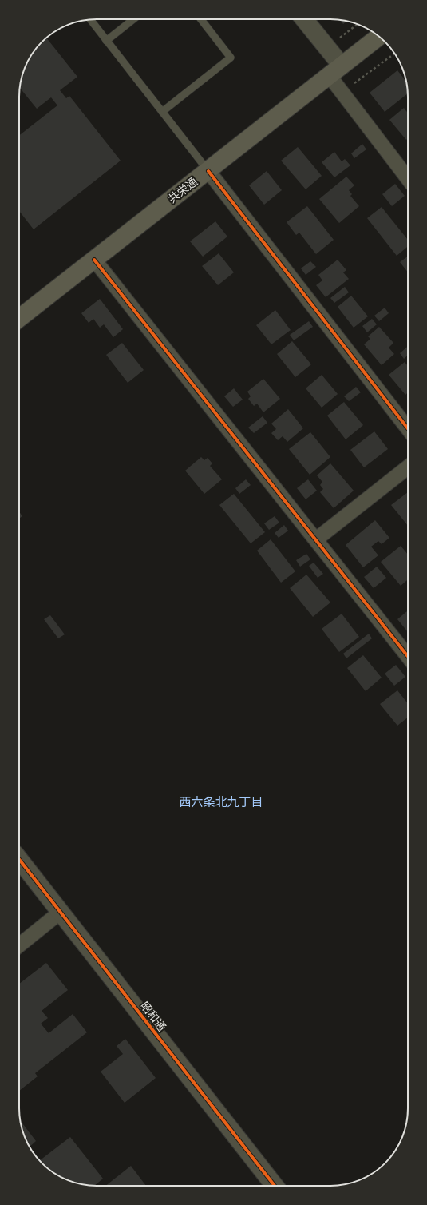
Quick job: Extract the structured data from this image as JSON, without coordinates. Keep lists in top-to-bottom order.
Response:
{
  "streets": {
    "main road": ["共栄通"],
    "street": ["昭和通"]
  },
  "districts": ["西六条北九丁目"]
}
